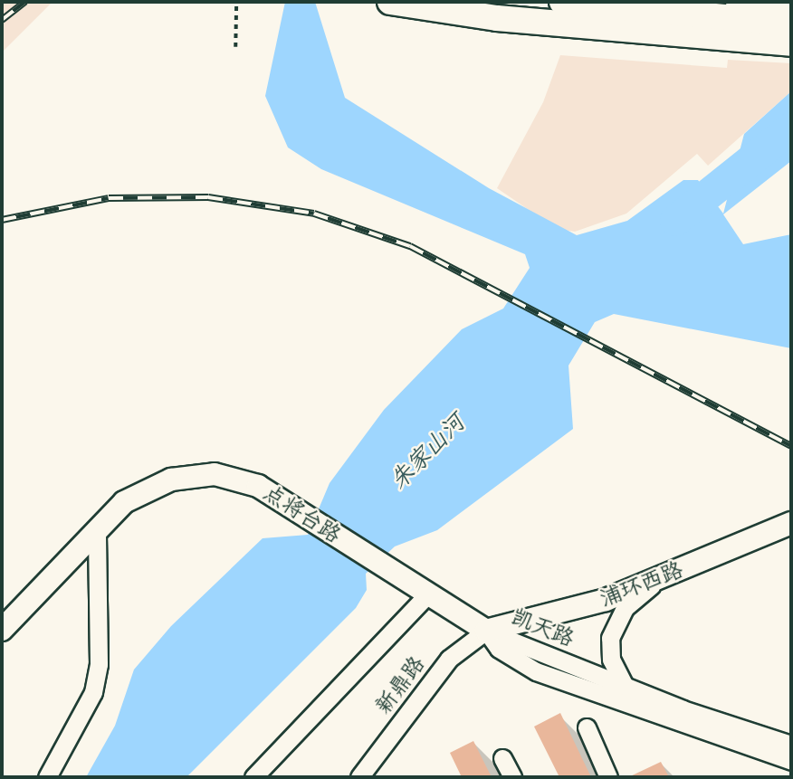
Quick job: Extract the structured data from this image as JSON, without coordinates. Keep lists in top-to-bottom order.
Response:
{
  "streets": {
    "main road": ["点将台路", "浦环西路"],
    "street": ["凯天路", "新鼎路"]
  },
  "crossings": [
    ["点将台路", "浦环西路"],
    ["点将台路", "凯天路"],
    ["点将台路", "新鼎路"],
    ["浦环西路", "凯天路"],
    ["浦环西路", "新鼎路"],
    ["凯天路", "新鼎路"]
  ],
  "water": ["朱家山河"]
}
